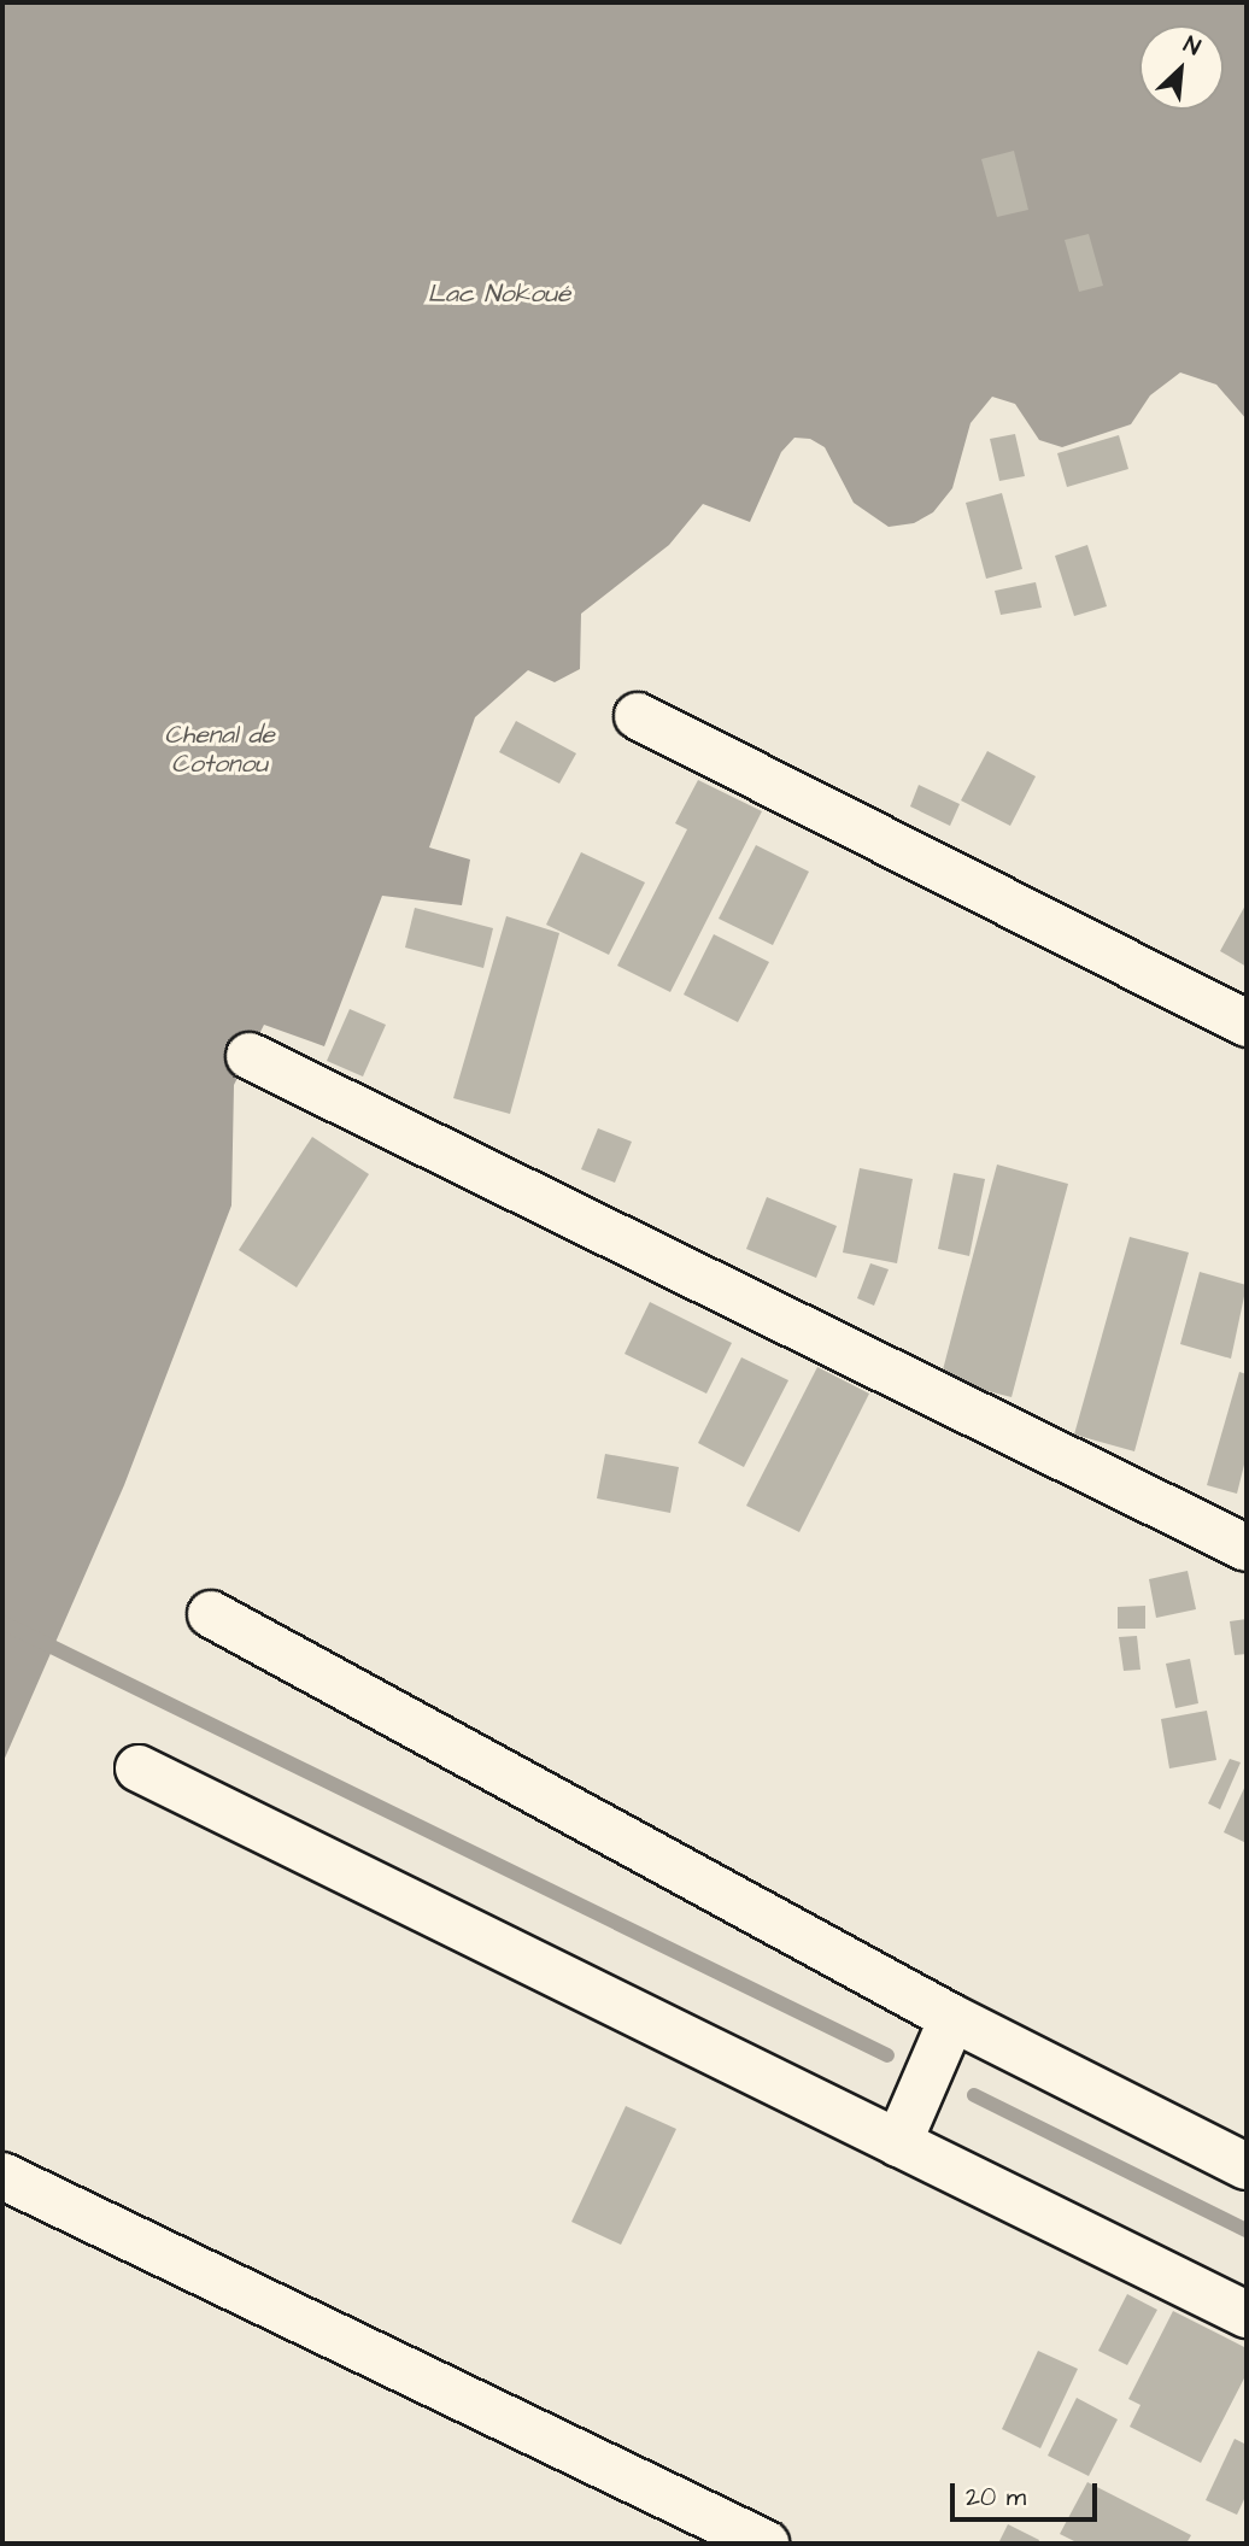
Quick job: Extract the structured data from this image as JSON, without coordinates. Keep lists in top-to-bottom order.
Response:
{
  "water": ["Lac Nokoué", "Chenal de Cotonou"],
  "scale_bar": "20 m",
  "north": "top right"
}
